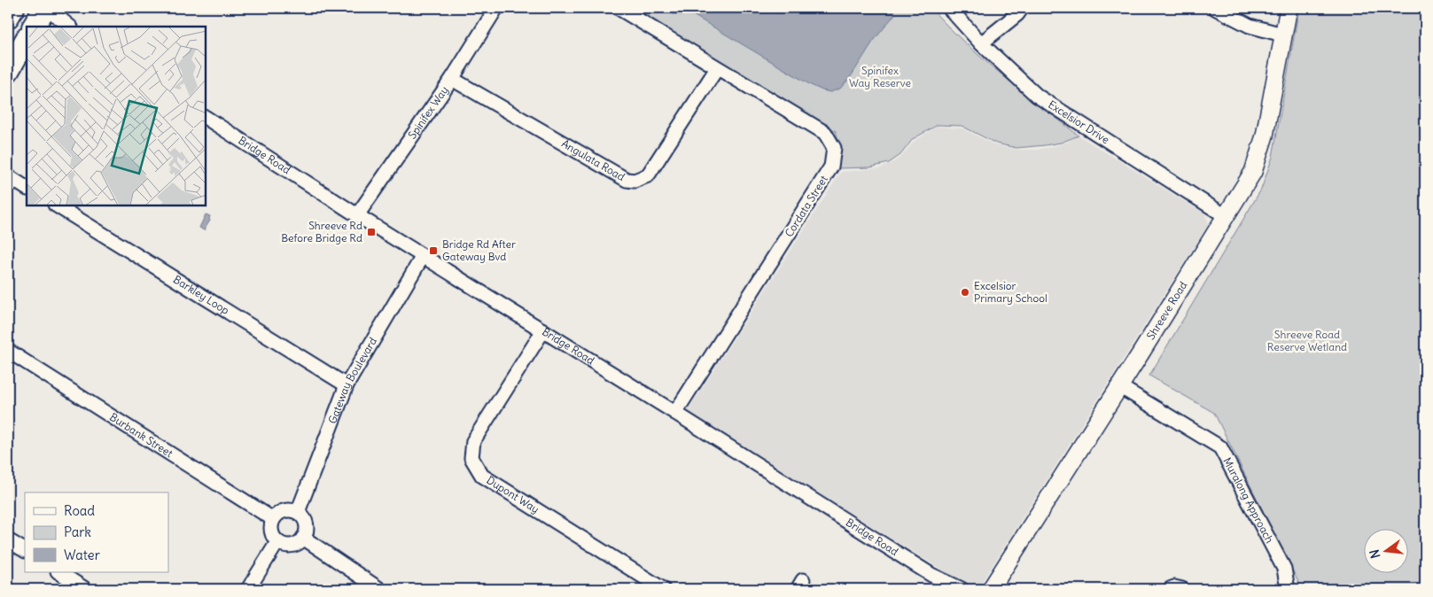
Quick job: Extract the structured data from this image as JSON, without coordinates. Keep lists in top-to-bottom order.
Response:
{
  "streets": {
    "street": [
      "Spinifex Way",
      "Excelsior Drive",
      "Bridge Road",
      "Angulata Road",
      "Cordata Street",
      "Barkley Loop",
      "Shreeve Road",
      "Gateway Boulevard",
      "Burbank Street",
      "Dupont Way",
      "Muralong Approach"
    ]
  },
  "crossings": [
    ["Spinifex Way", "Bridge Road"],
    ["Spinifex Way", "Angulata Road"],
    ["Excelsior Drive", "Shreeve Road"],
    ["Bridge Road", "Cordata Street"],
    ["Bridge Road", "Gateway Boulevard"],
    ["Bridge Road", "Dupont Way"],
    ["Angulata Road", "Cordata Street"],
    ["Barkley Loop", "Gateway Boulevard"],
    ["Shreeve Road", "Muralong Approach"],
    ["Gateway Boulevard", "Burbank Street"]
  ],
  "parks": ["Spinifex Way Reserve", "Shreeve Road Reserve Wetland"],
  "places": {
    "transit": ["Shreeve Rd Before Bridge Rd", "Bridge Rd After Gateway Bvd"],
    "other": ["Excelsior Primary School"]
  },
  "legend": ["Road", "Park", "Water"],
  "north": "left"
}
